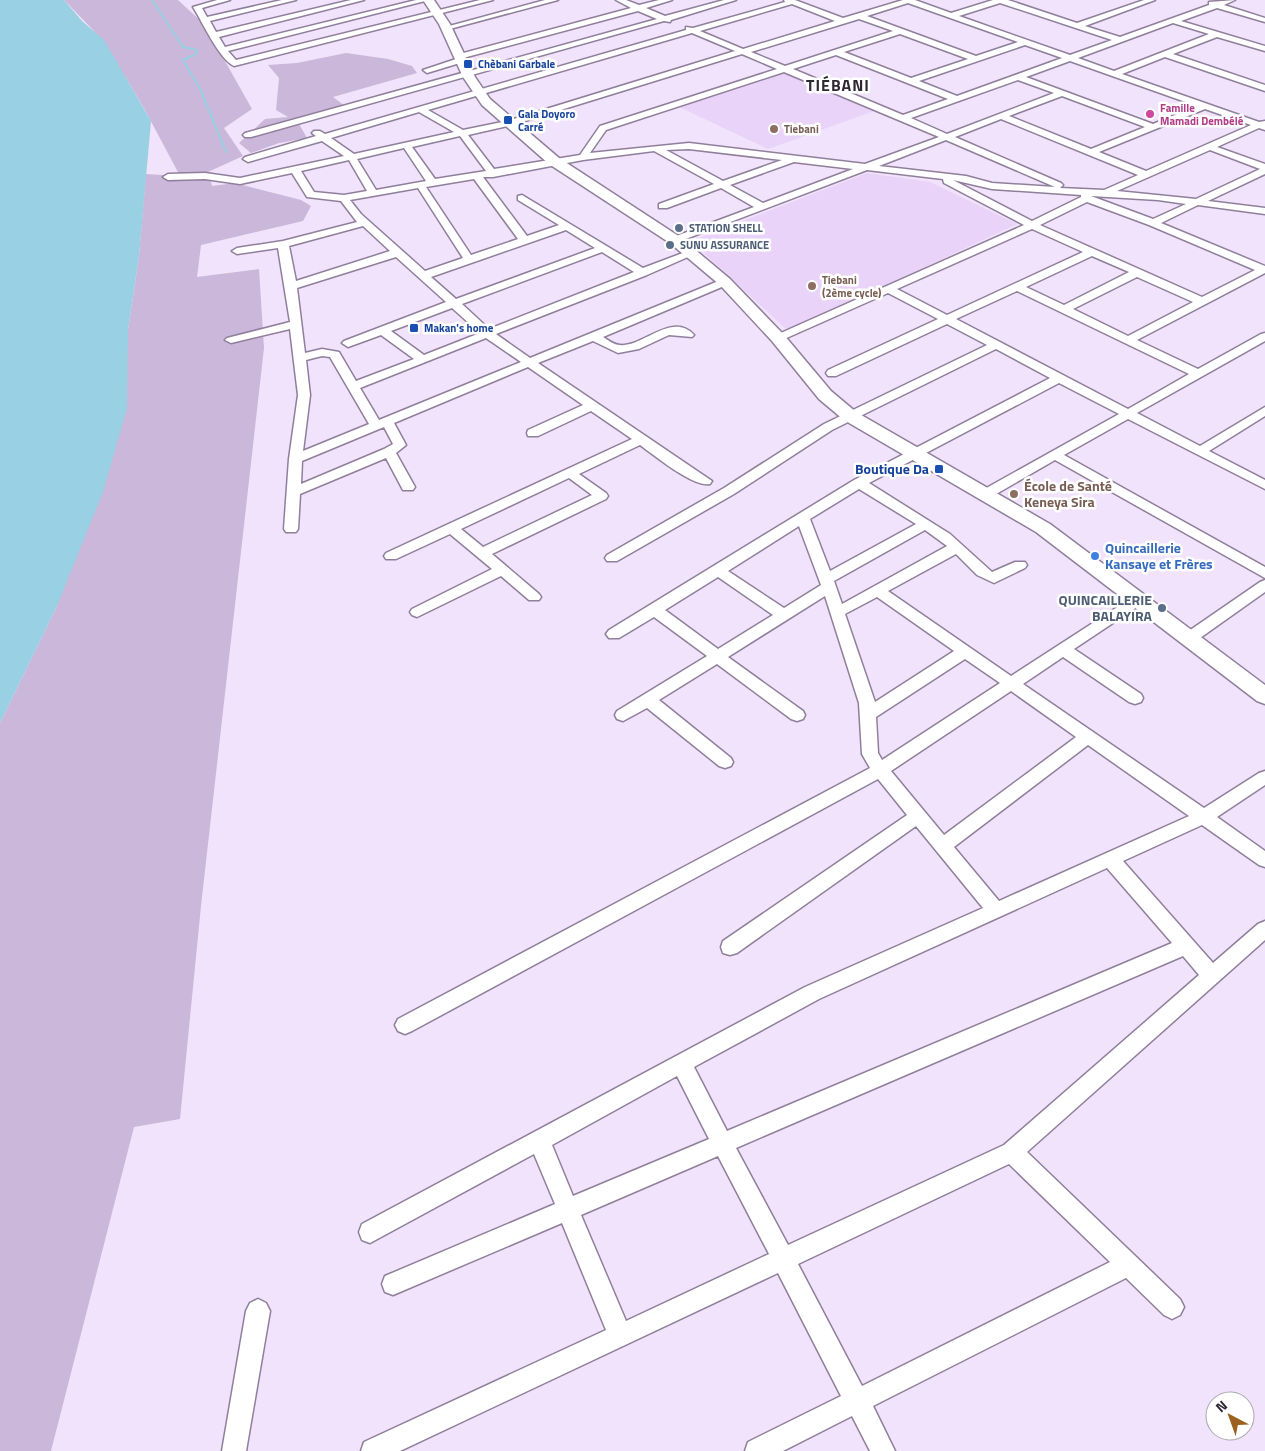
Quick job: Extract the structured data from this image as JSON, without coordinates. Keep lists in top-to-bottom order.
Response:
{
  "districts": ["TIÉBANI"],
  "places": {
    "transit": [
      "Chèbani Garbale",
      "Gala Doyoro Carré",
      "Makan's home",
      "Boutique Da"
    ],
    "other": [
      "Famille Mamadi Dembélé",
      "Tiebani",
      "STATION SHELL",
      "SUNU ASSURANCE",
      "Tiebani (2ème cycle)",
      "École de Santé Keneya Sira",
      "Quincaillerie Kansaye et Frères",
      "QUINCAILLERIE BALAYIRA"
    ]
  },
  "north": "top left"
}
